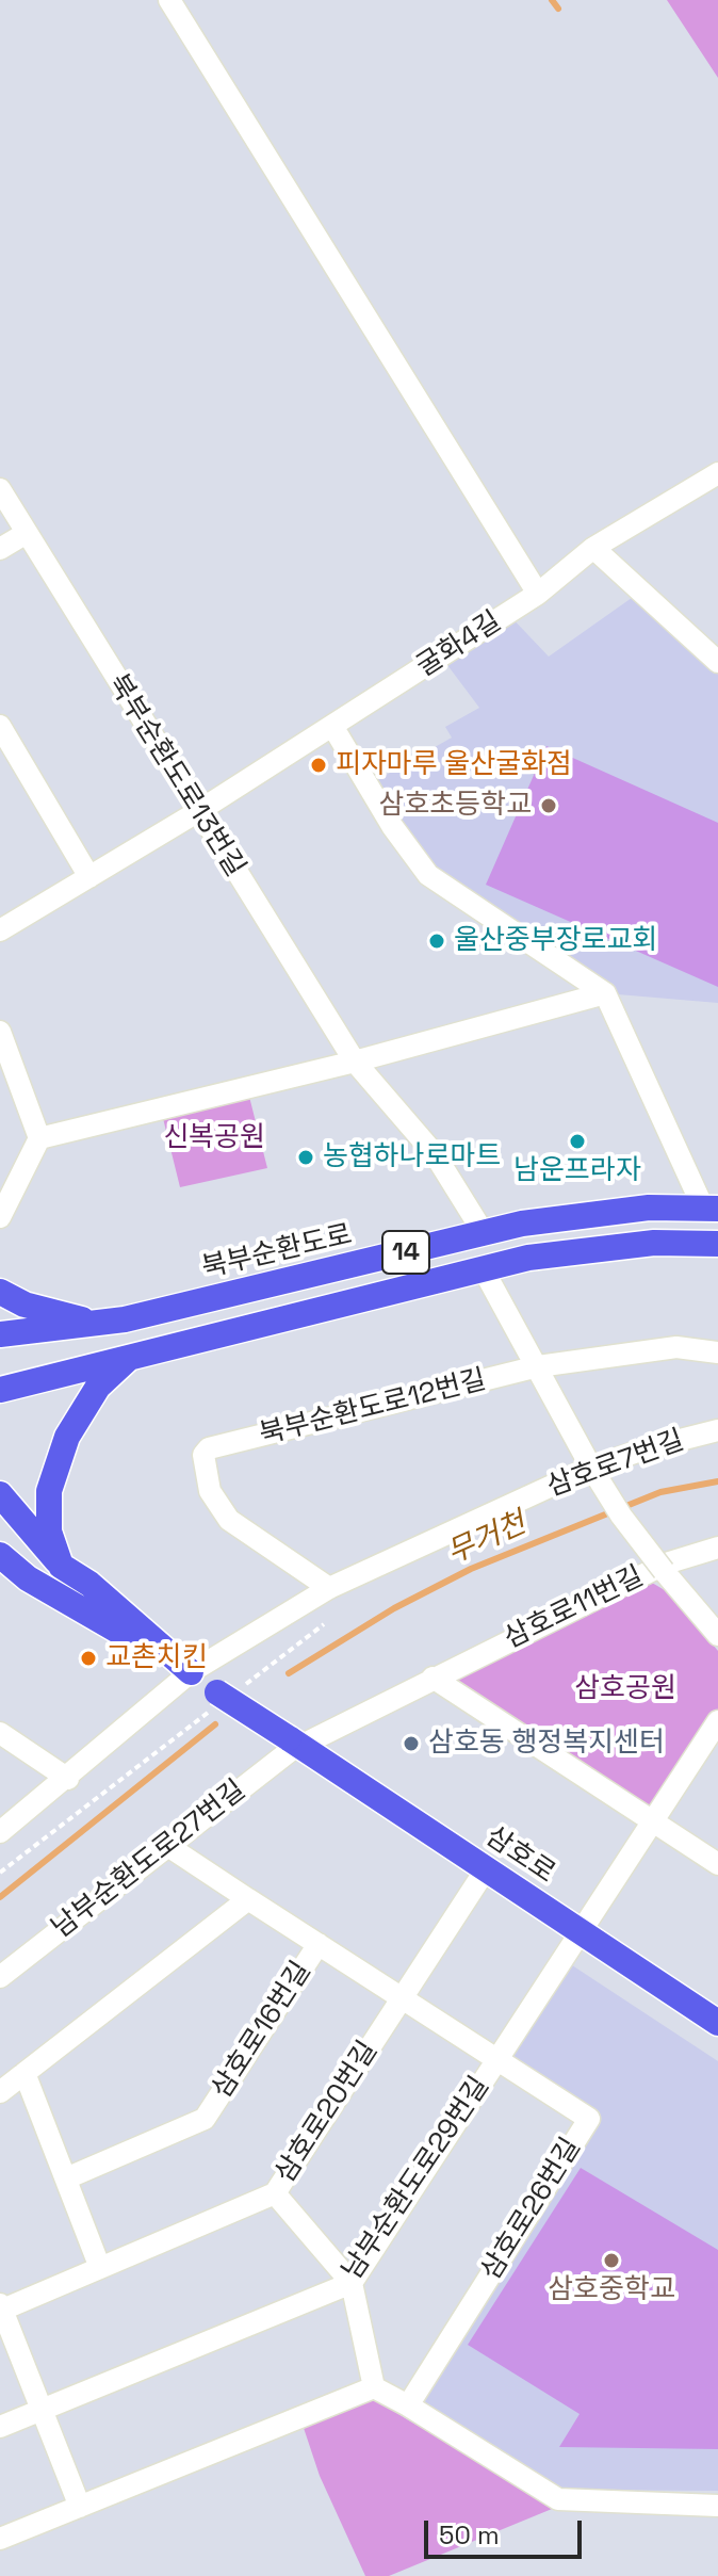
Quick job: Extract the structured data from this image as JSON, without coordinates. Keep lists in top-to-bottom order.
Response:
{
  "streets": {
    "main road": ["북부순환도로", "14", "삼호로"],
    "street": [
      "굴화4길",
      "북부순환도로13번길",
      "북부순환도로12번길",
      "삼호로7번길",
      "삼호로11번길",
      "남부순환도로27번길",
      "삼호로16번길",
      "삼호로20번길",
      "남부순환도로29번길",
      "삼호로26번길"
    ]
  },
  "crossings": [
    ["굴화4길", "북부순환도로13번길"],
    ["북부순환도로13번길", "북부순환도로"],
    ["북부순환도로12번길", "삼호로7번길"],
    ["삼호로11번길", "삼호로"],
    ["삼호로11번길", "남부순환도로27번길"],
    ["삼호로", "남부순환도로27번길"],
    ["삼호로", "삼호로20번길"],
    ["삼호로", "남부순환도로29번길"],
    ["남부순환도로27번길", "삼호로26번길"],
    ["삼호로16번길", "삼호로26번길"],
    ["삼호로20번길", "삼호로26번길"],
    ["남부순환도로29번길", "삼호로26번길"]
  ],
  "water": ["무거천"],
  "parks": ["신복공원", "삼호공원"],
  "places": [
    "피자마루 울산굴화점",
    "삼호초등학교",
    "울산중부장로교회",
    "남운프라자",
    "농협하나로마트",
    "교촌치킨",
    "삼호동 행정복지센터",
    "삼호중학교"
  ],
  "scale_bar": "50 m"
}
